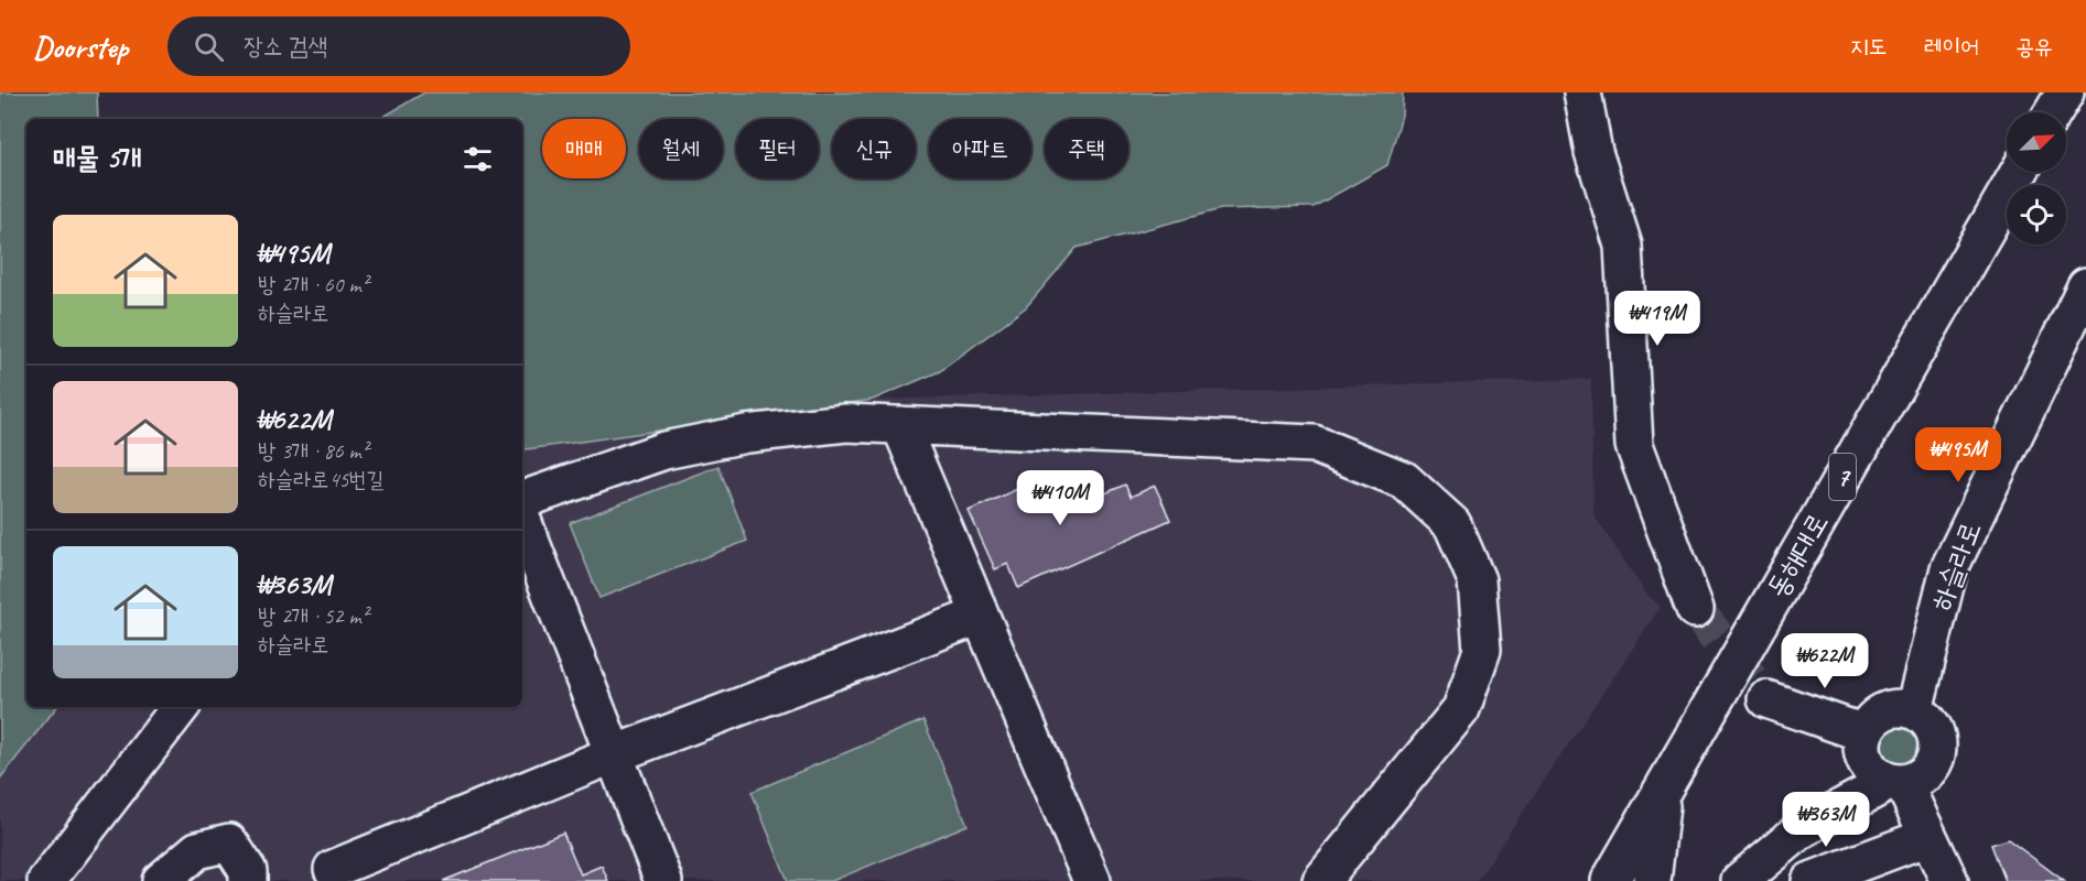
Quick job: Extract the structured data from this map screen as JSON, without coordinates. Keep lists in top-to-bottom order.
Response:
{
  "streets": {
    "street": ["7", "동해대로", "하슬라로"]
  },
  "north": "top right",
  "page": {
    "header": "Doorstep",
    "search": "장소 검색",
    "nav": ["지도", "레이어", "공유"],
    "chip": [
      "매매",
      "월세",
      "필터",
      "신규",
      "아파트",
      "주택"
    ],
    "heading": "매물 5개",
    "list": [
      {
        "name": "₩495M",
        "note": "방 2개 · 60 m² · 하슬라로"
      },
      {
        "name": "₩622M",
        "note": "방 3개 · 86 m² · 하슬라로45번길"
      },
      {
        "name": "₩363M",
        "note": "방 2개 · 52 m² · 하슬라로"
      }
    ],
    "price": [
      "₩419M",
      "₩495M",
      "₩410M",
      "₩622M",
      "₩363M"
    ]
  }
}
